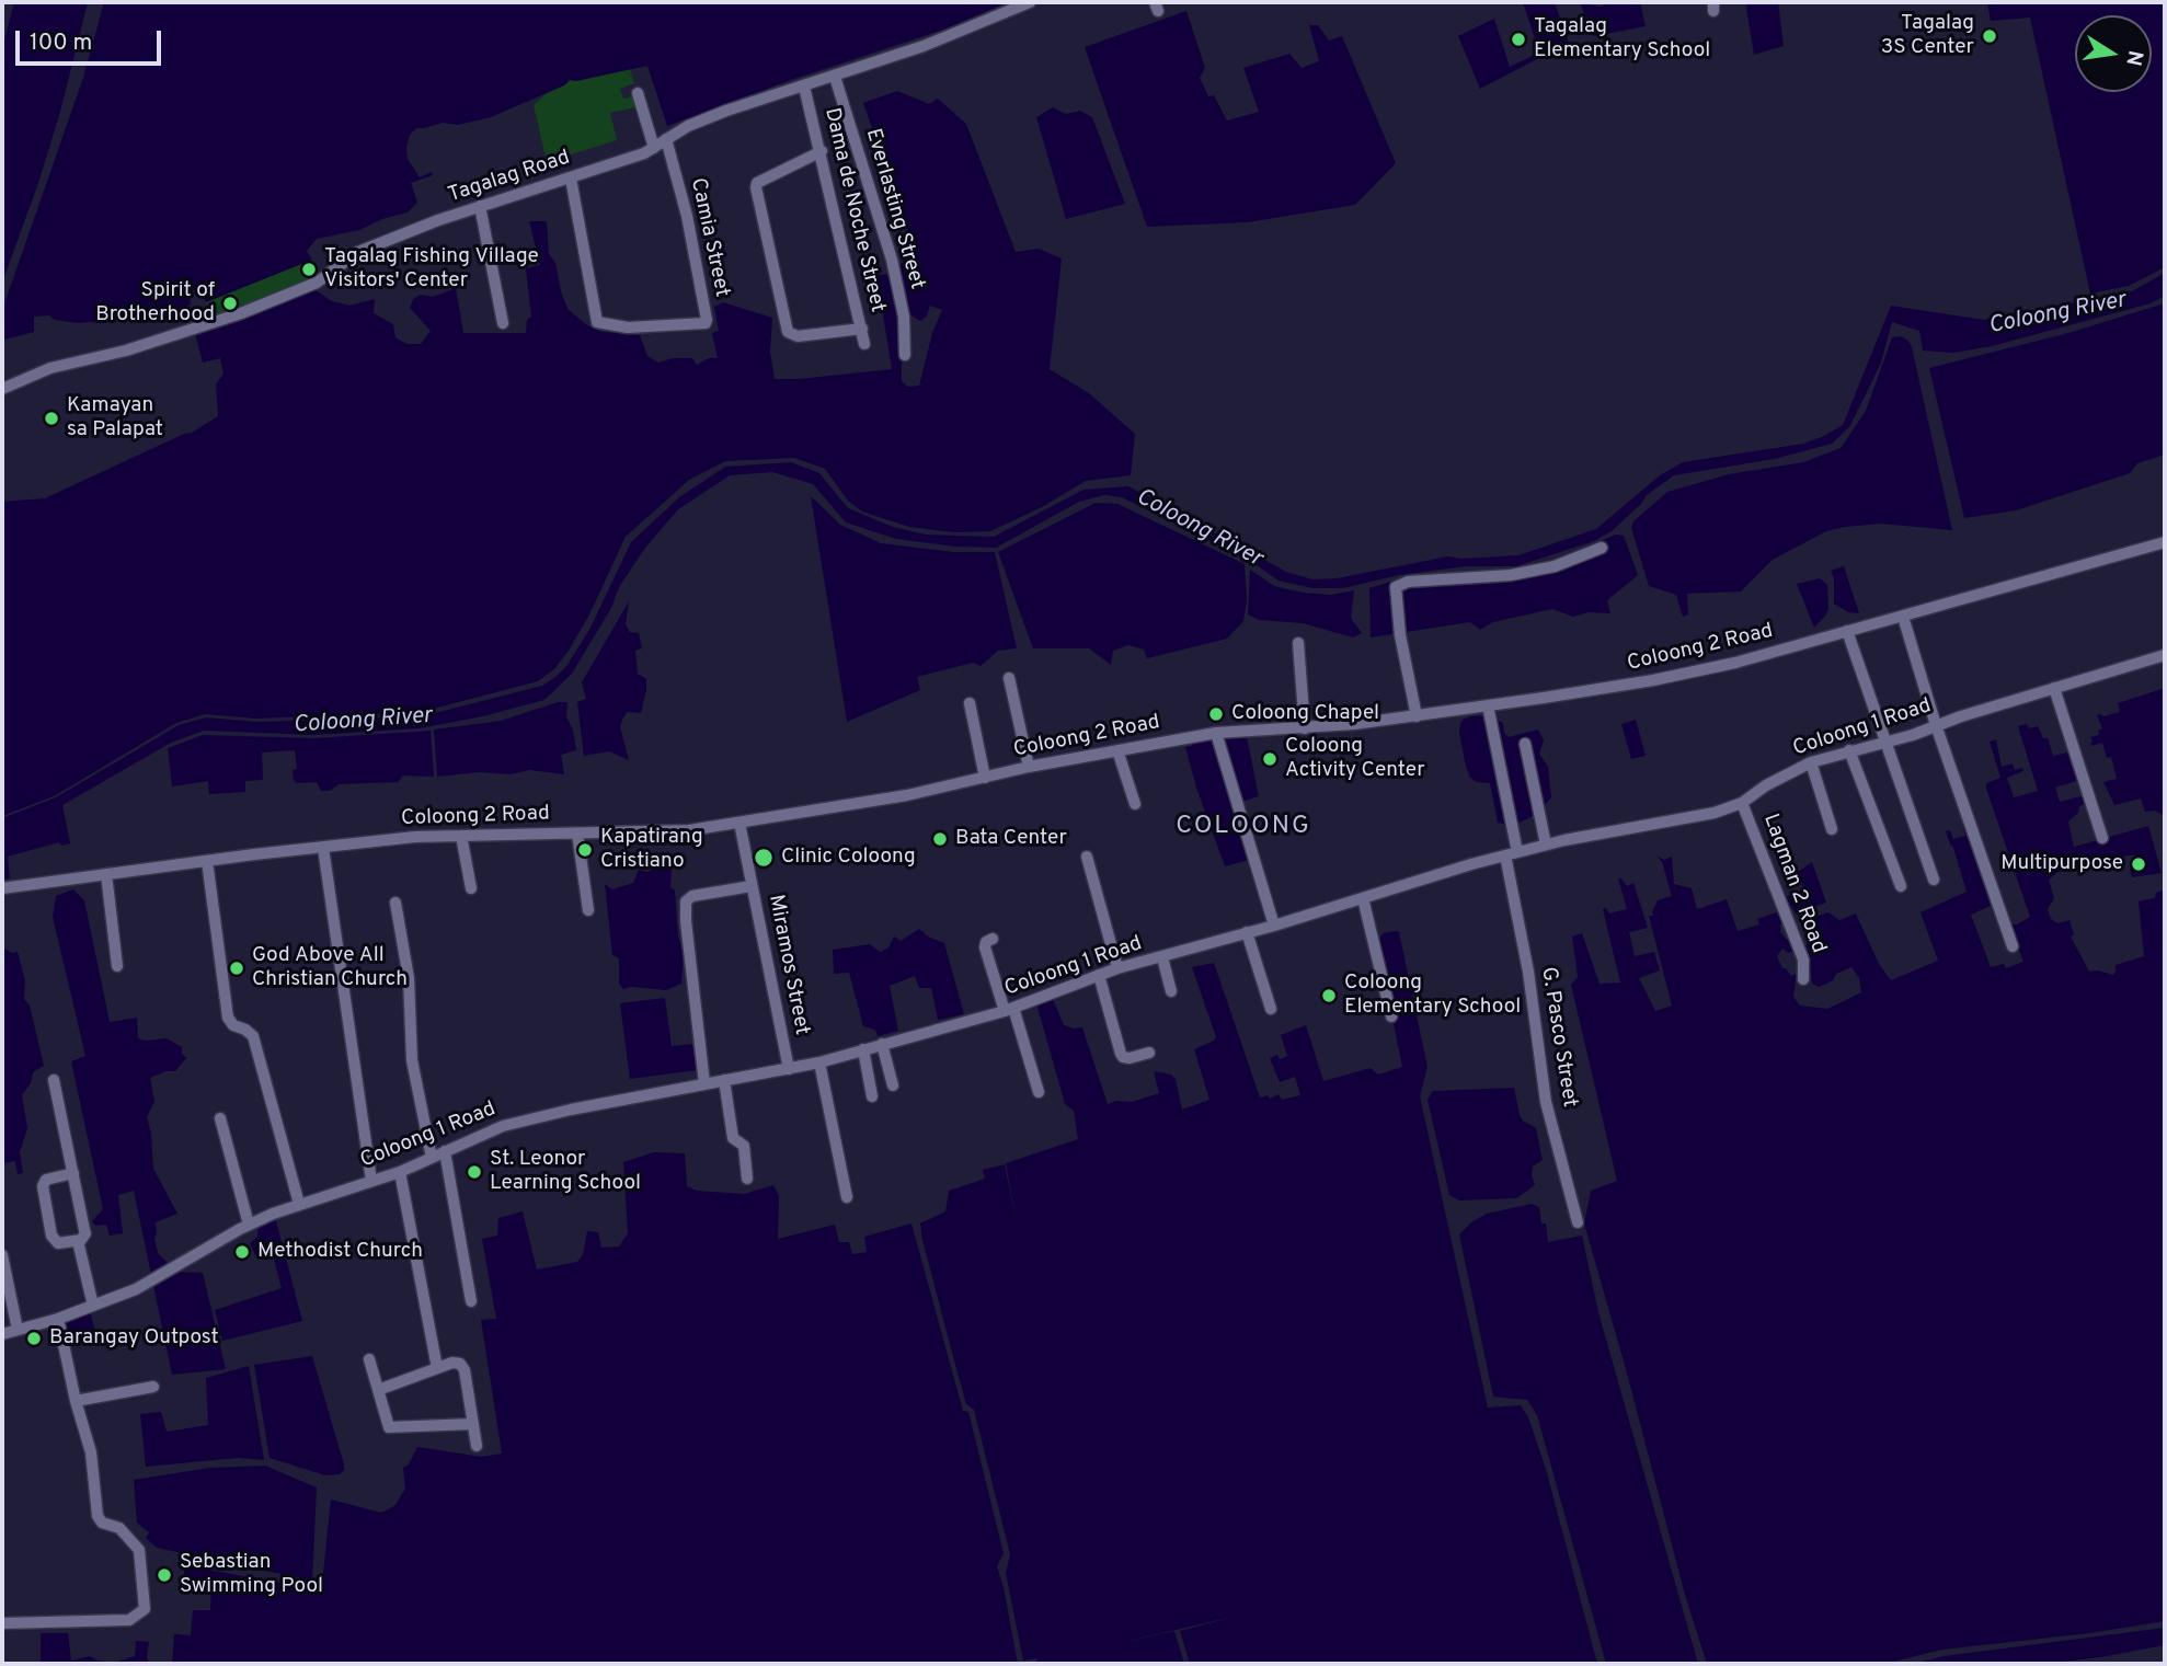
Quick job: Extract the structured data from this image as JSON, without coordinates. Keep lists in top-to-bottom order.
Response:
{
  "streets": {
    "street": [
      "Tagalag Road",
      "Everlasting Street",
      "Dama de Noche Street",
      "Camia Street",
      "Coloong 2 Road",
      "Coloong 1 Road",
      "Lagman 2 Road",
      "Miramos Street",
      "G. Pasco Street"
    ]
  },
  "crossings": [
    ["Tagalag Road", "Everlasting Street"],
    ["Tagalag Road", "Dama de Noche Street"],
    ["Tagalag Road", "Camia Street"],
    ["Coloong 2 Road", "Miramos Street"],
    ["Coloong 2 Road", "G. Pasco Street"],
    ["Coloong 1 Road", "Lagman 2 Road"],
    ["Coloong 1 Road", "Miramos Street"],
    ["Coloong 1 Road", "G. Pasco Street"]
  ],
  "districts": ["COLOONG"],
  "water": ["Coloong River"],
  "places": [
    "Tagalag 3S Center",
    "Tagalag Elementary School",
    "Tagalag Fishing Village Visitors' Center",
    "Spirit of Brotherhood",
    "Kamayan sa Palapat",
    "Coloong Chapel",
    "Coloong Activity Center",
    "Bata Center",
    "Kapatirang Cristiano",
    "Clinic Coloong",
    "Multipurpose",
    "God Above All Christian Church",
    "Coloong Elementary School",
    "St. Leonor Learning School",
    "Methodist Church",
    "Barangay Outpost",
    "Sebastian Swimming Pool"
  ],
  "scale_bar": "100 m",
  "north": "right"
}
